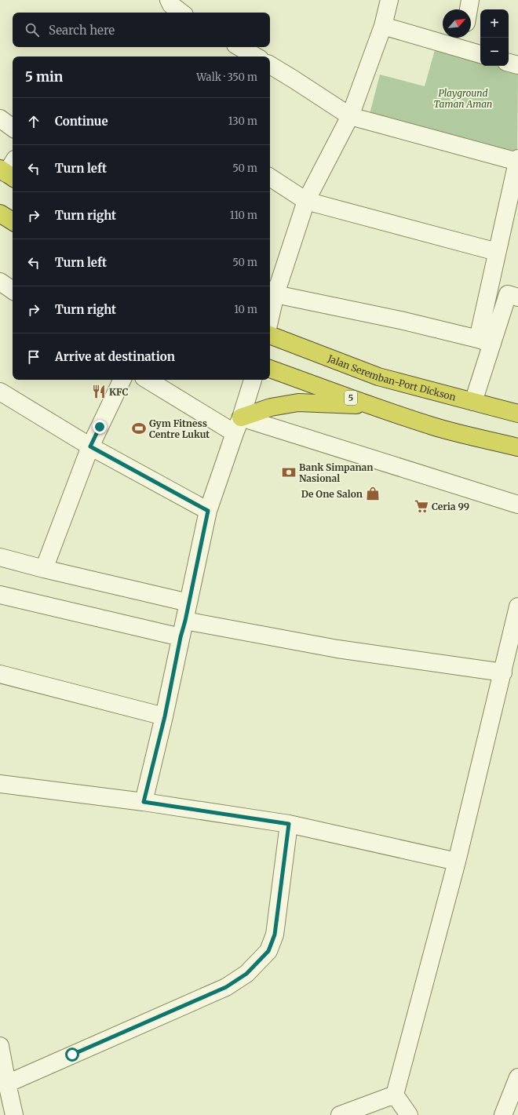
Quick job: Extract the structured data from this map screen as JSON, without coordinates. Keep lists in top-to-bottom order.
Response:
{
  "streets": {
    "highway": ["Jalan Seremban-Port Dickson", "5"]
  },
  "parks": ["Playground Taman Aman"],
  "places": {
    "restaurant": ["KFC"],
    "sports": ["Gym Fitness Centre Lukut"],
    "bank": ["Bank Simpanan Nasional"],
    "shop": ["De One Salon"],
    "supermarket": ["Ceria 99"]
  },
  "north": "top right",
  "page": {
    "map_buttons": ["+", "−"],
    "search": "Search here",
    "heading": ["5 min", "Walk · 350 m"],
    "list": [
      ["Continue", "130 m"],
      ["Turn left", "50 m"],
      ["Turn right", "110 m"],
      ["Turn left", "50 m"],
      ["Turn right", "10 m"],
      "Arrive at destination"
    ]
  }
}
